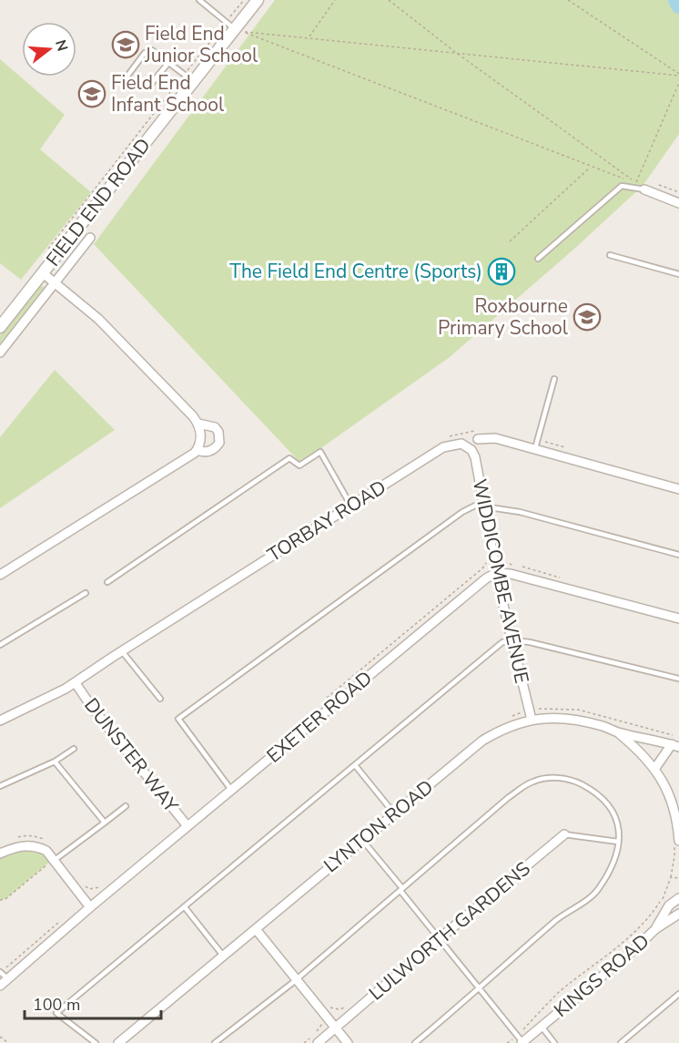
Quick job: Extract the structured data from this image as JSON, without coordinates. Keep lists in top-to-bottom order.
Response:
{
  "streets": {
    "street": [
      "FIELD END ROAD",
      "TORBAY ROAD",
      "WIDDICOMBE AVENUE",
      "EXETER ROAD",
      "DUNSTER WAY",
      "LYNTON ROAD",
      "LULWORTH GARDENS",
      "KINGS ROAD"
    ]
  },
  "crossings": [
    ["TORBAY ROAD", "WIDDICOMBE AVENUE"],
    ["TORBAY ROAD", "DUNSTER WAY"],
    ["WIDDICOMBE AVENUE", "EXETER ROAD"],
    ["WIDDICOMBE AVENUE", "LYNTON ROAD"],
    ["EXETER ROAD", "DUNSTER WAY"]
  ],
  "places": {
    "school or university": ["Field End Junior School", "Field End Infant School", "Roxbourne Primary School"],
    "building": ["The Field End Centre (Sports)"]
  },
  "scale_bar": "100 m",
  "north": "right"
}
